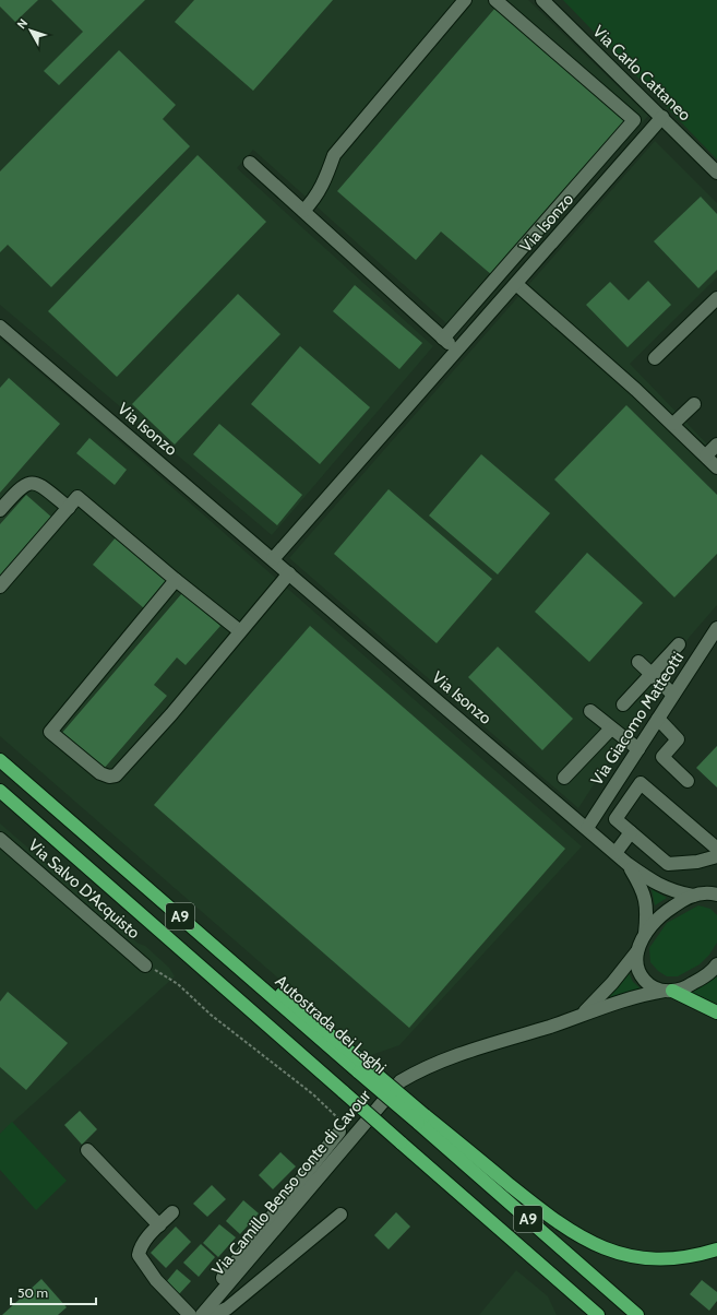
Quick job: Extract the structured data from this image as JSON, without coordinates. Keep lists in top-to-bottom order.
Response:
{
  "streets": {
    "highway": ["A9", "Autostrada dei Laghi"],
    "street": [
      "Via Carlo Cattaneo",
      "Via Isonzo",
      "Via Giacomo Matteotti",
      "Via Salvo D'Acquisto",
      "Via Camillo Benso conte di Cavour"
    ]
  },
  "crossings": [
    ["Via Carlo Cattaneo", "Via Isonzo"],
    ["Via Isonzo", "Via Giacomo Matteotti"],
    ["Via Isonzo", "Via Camillo Benso conte di Cavour"]
  ],
  "scale_bar": "50 m",
  "north": "top left"
}
